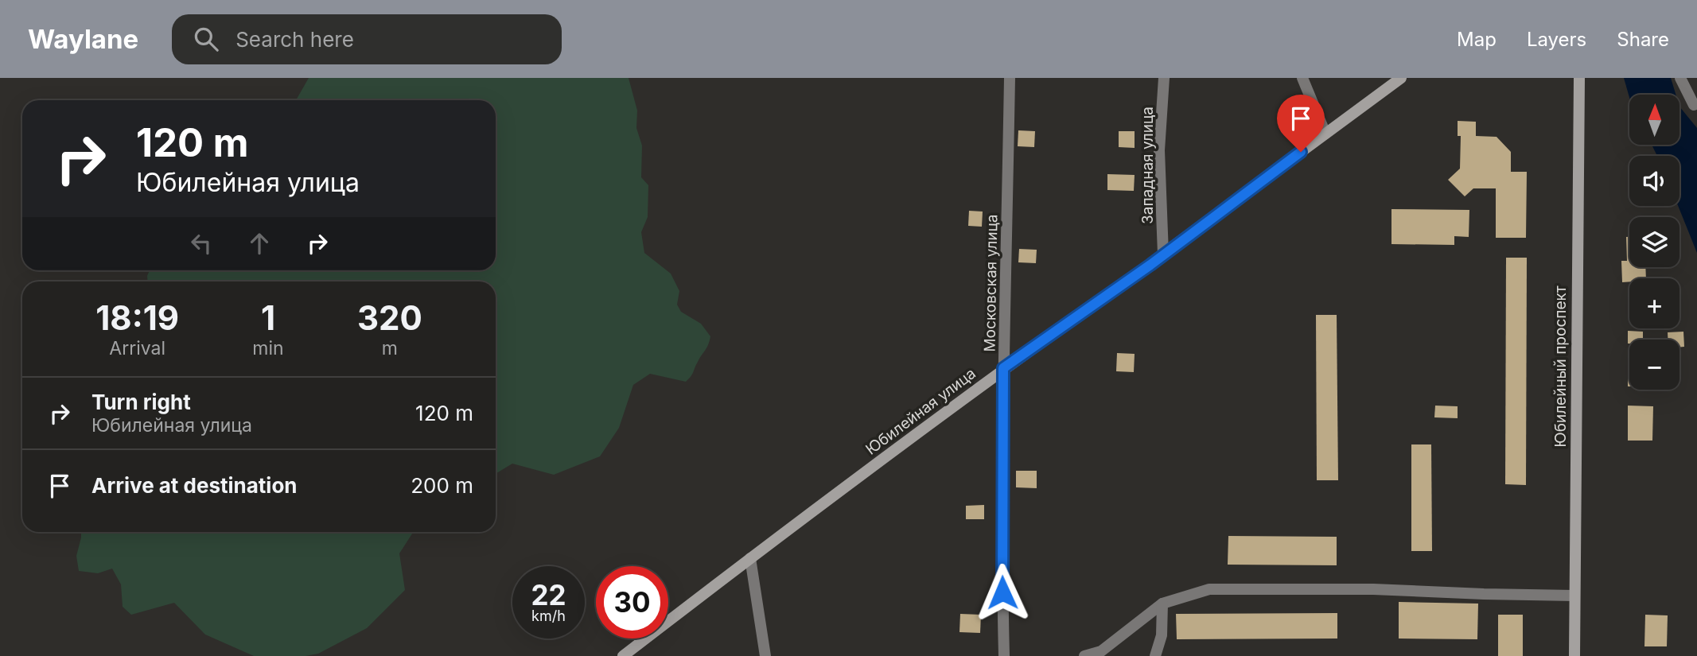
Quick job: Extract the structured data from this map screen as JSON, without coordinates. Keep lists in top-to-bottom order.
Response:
{
  "streets": {
    "main road": ["Юбилейный проспект", "Юбилейная улица"],
    "street": ["Западная улица", "Московская улица"]
  },
  "crossings": [
    ["Западная улица", "Юбилейная улица"],
    ["Московская улица", "Юбилейная улица"]
  ],
  "north": "top",
  "page": {
    "header": "Waylane",
    "search": "Search here",
    "nav": ["Map", "Layers", "Share"],
    "map_buttons": ["+", "−"],
    "turn": ["120 m", "Юбилейная улица"],
    "eta": [
      "18:19",
      "Arrival",
      "1",
      "min",
      "320",
      "m"
    ],
    "list": [
      {
        "name": "Turn right",
        "note": "Юбилейная улица",
        "value": "120 m"
      },
      {
        "name": "Arrive at destination",
        "value": "200 m"
      }
    ],
    "speed": "22 km/h",
    "limit": "30"
  }
}
